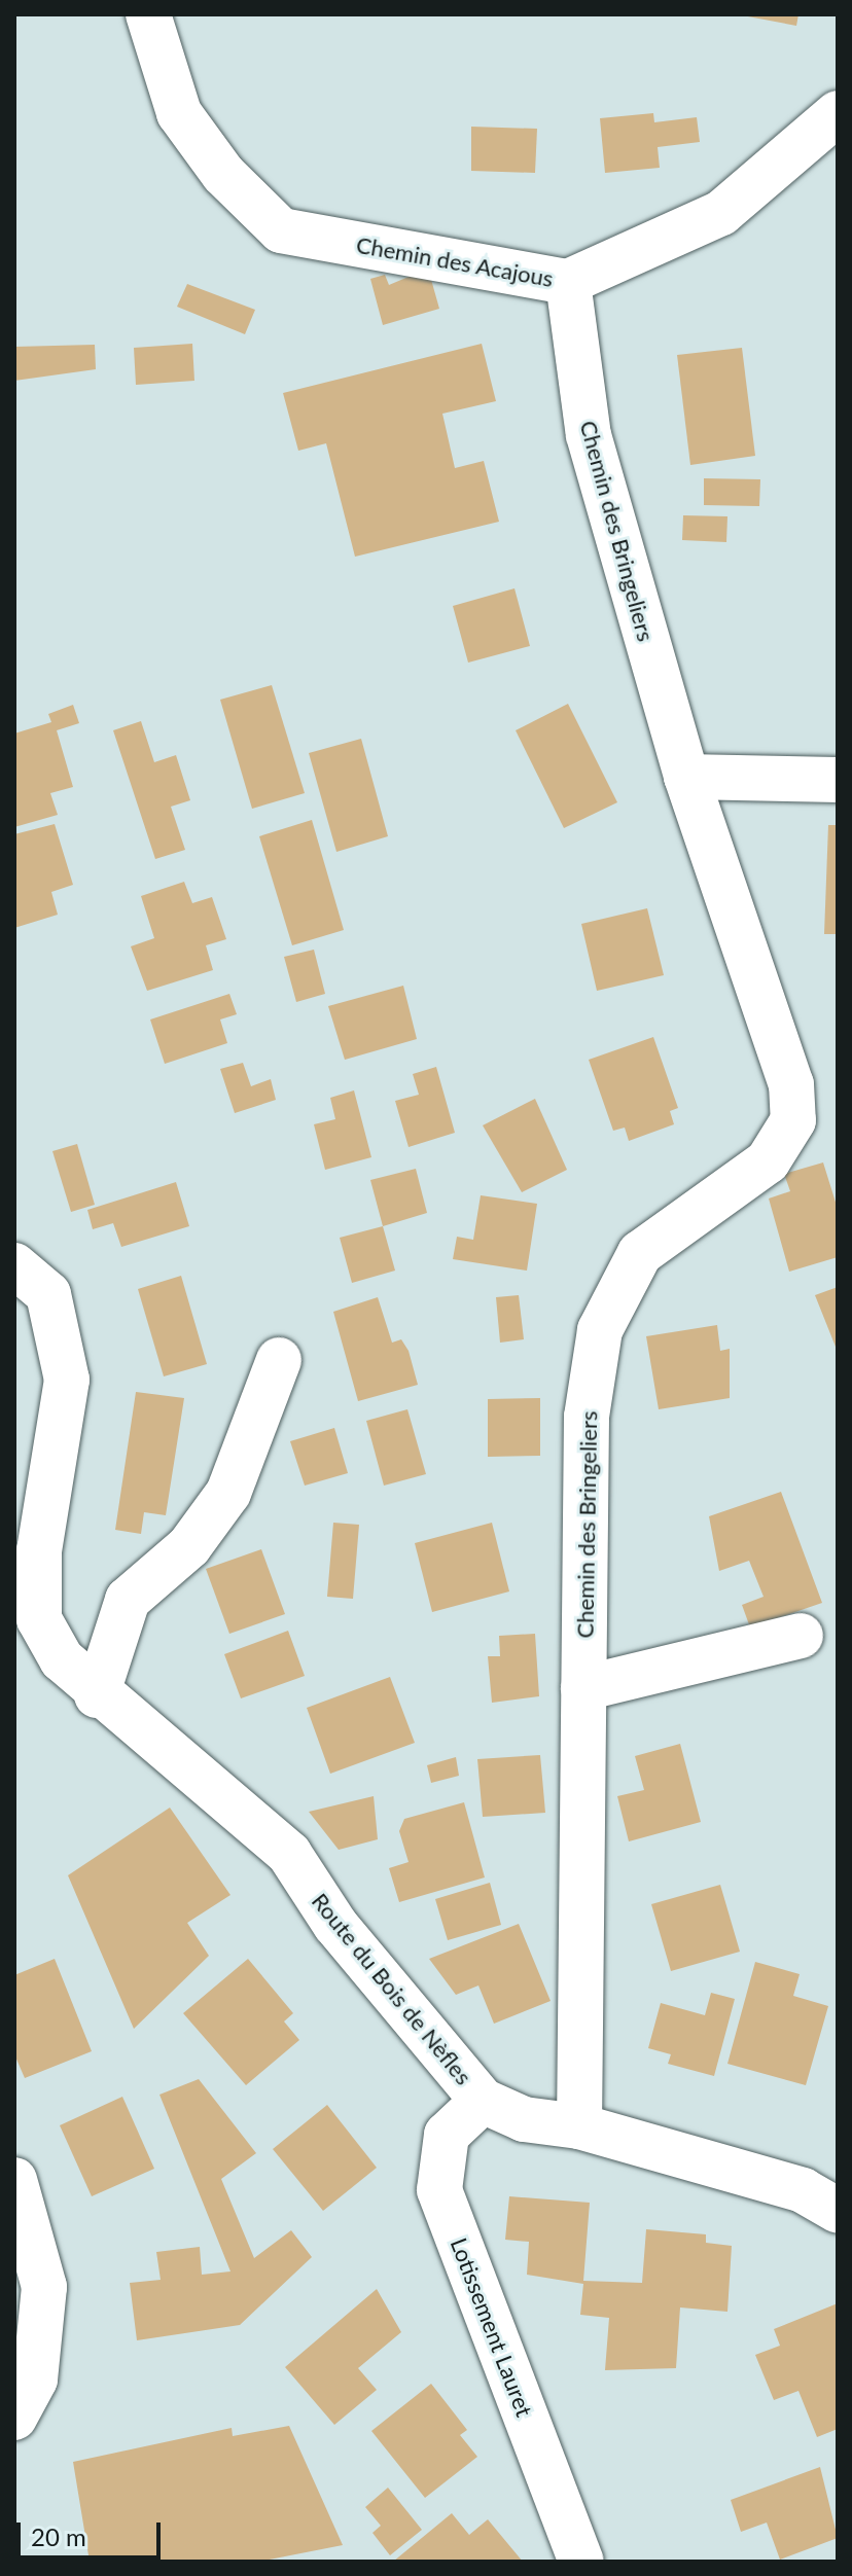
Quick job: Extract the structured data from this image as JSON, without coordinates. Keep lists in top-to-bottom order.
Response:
{
  "streets": {
    "street": [
      "Chemin des Acajous",
      "Chemin des Bringeliers",
      "Route du Bois de Nèfles",
      "Lotissement Lauret"
    ]
  },
  "crossings": [
    ["Chemin des Acajous", "Chemin des Bringeliers"],
    ["Chemin des Bringeliers", "Route du Bois de Nèfles"],
    ["Route du Bois de Nèfles", "Lotissement Lauret"]
  ],
  "scale_bar": "20 m"
}
